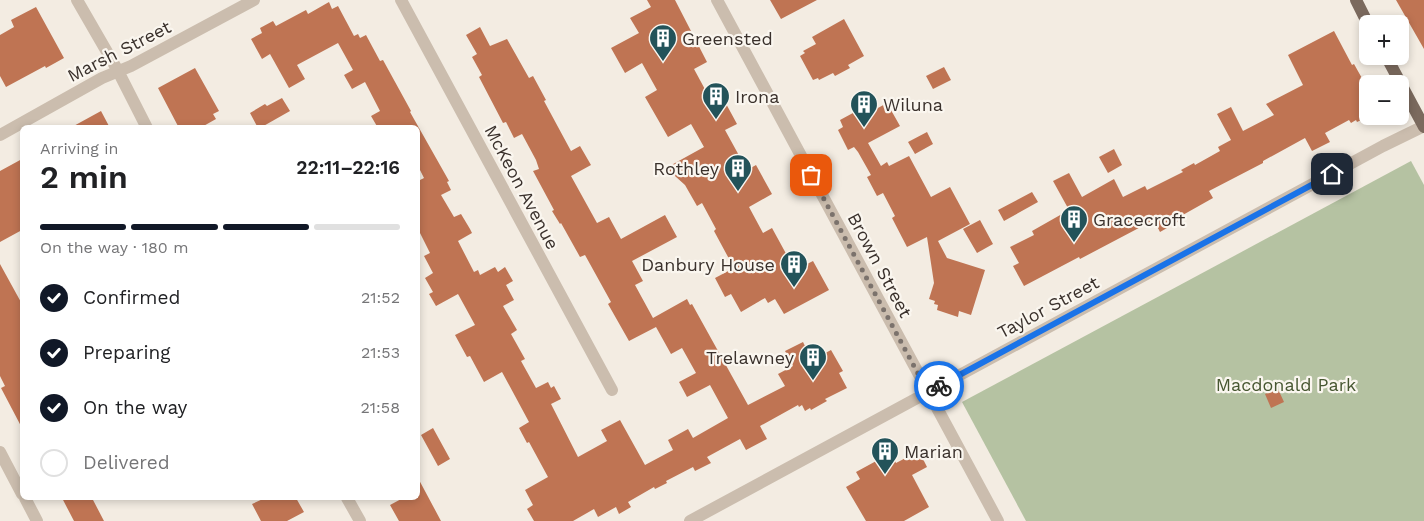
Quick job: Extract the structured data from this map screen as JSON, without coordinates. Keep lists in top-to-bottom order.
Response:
{
  "streets": {
    "street": [
      "Marsh Street",
      "McKeon Avenue",
      "Brown Street",
      "Taylor Street"
    ]
  },
  "crossings": [
    ["Brown Street", "Taylor Street"]
  ],
  "parks": ["Macdonald Park"],
  "places": {
    "building": [
      "Greensted",
      "Irona",
      "Wiluna",
      "Rothley",
      "Gracecroft",
      "Danbury House",
      "Trelawney",
      "Marian"
    ]
  },
  "page": {
    "map_buttons": ["+", "−"],
    "heading": ["2 min", "Arriving in", "22:11–22:16"],
    "bar": "On the way · 180 m",
    "list": [
      ["Confirmed", "21:52"],
      ["Preparing", "21:53"],
      ["On the way", "21:58"],
      "Delivered"
    ]
  }
}
